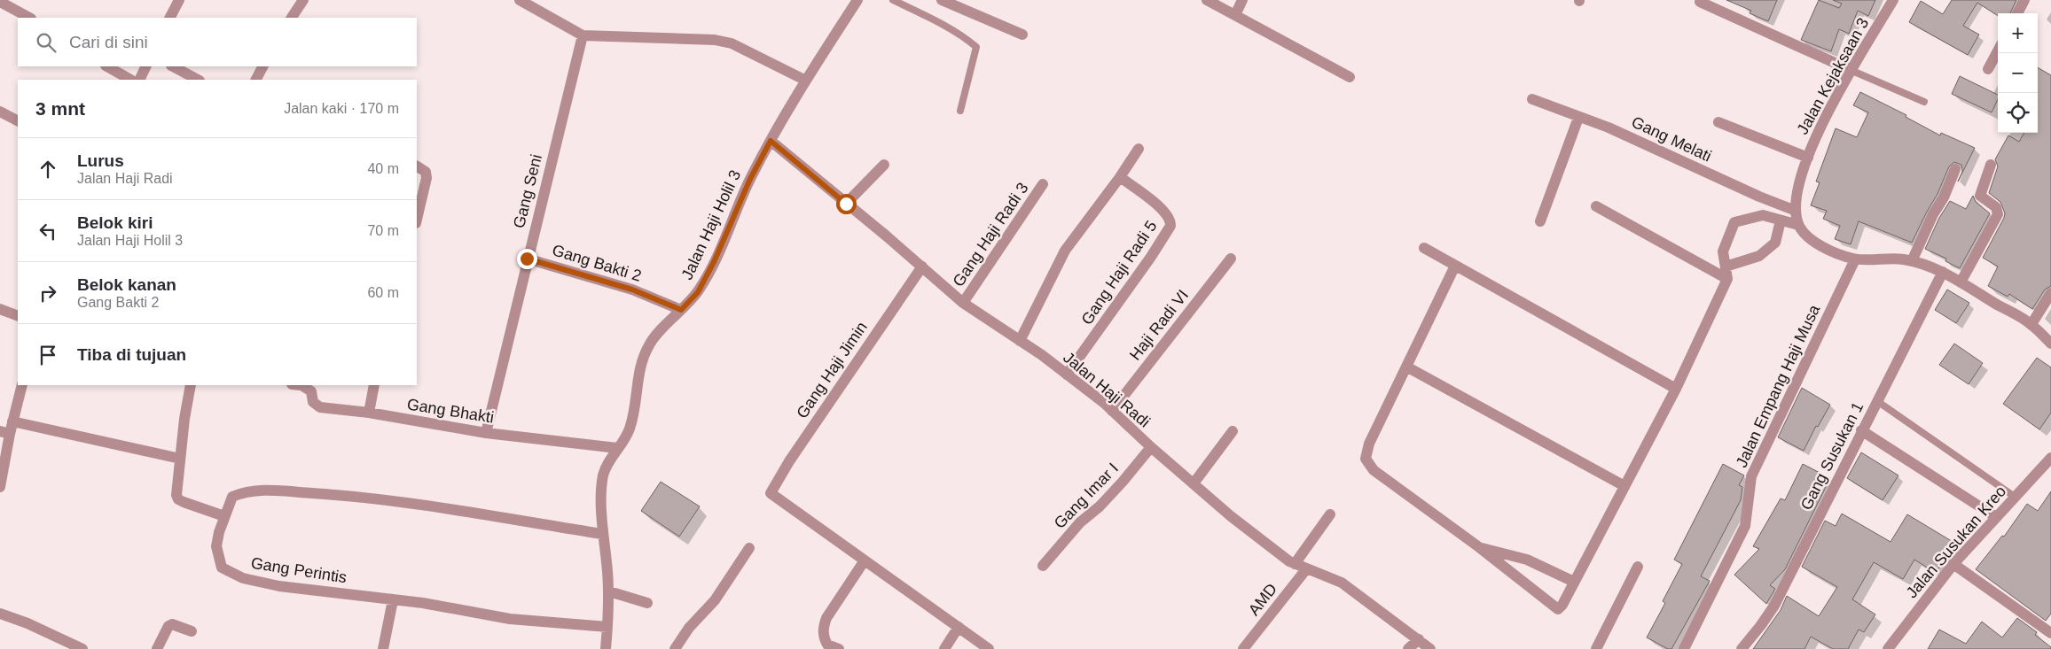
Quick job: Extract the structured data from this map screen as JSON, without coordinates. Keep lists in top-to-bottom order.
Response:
{
  "streets": {
    "street": [
      "Jalan Kejaksaan 3",
      "Gang Melati",
      "Gang Seni",
      "Jalan Haji Holil 3",
      "Gang Haji Radi 3",
      "Gang Bakti 2",
      "Gang Haji Radi 5",
      "Haji Radi VI",
      "Gang Haji Jimin",
      "Jalan Empang Haji Musa",
      "Jalan Haji Radi",
      "Gang Bhakti",
      "Gang Susukan 1",
      "Gang Imar I",
      "Jalan Susukan Kreo",
      "Gang Perintis",
      "AMD"
    ]
  },
  "crossings": [
    ["Jalan Kejaksaan 3", "Gang Melati"],
    ["Gang Seni", "Gang Bakti 2"],
    ["Gang Seni", "Gang Bhakti"],
    ["Jalan Haji Holil 3", "Gang Bakti 2"],
    ["Jalan Haji Holil 3", "Jalan Haji Radi"],
    ["Jalan Haji Holil 3", "Gang Bhakti"],
    ["Jalan Haji Holil 3", "Gang Perintis"],
    ["Gang Haji Radi 3", "Jalan Haji Radi"],
    ["Gang Haji Radi 5", "Jalan Haji Radi"],
    ["Haji Radi VI", "Jalan Haji Radi"],
    ["Gang Haji Jimin", "Jalan Haji Radi"],
    ["Jalan Haji Radi", "Gang Imar I"],
    ["Jalan Haji Radi", "AMD"]
  ],
  "page": {
    "map_buttons": ["+", "−"],
    "search": "Cari di sini",
    "heading": ["3 mnt", "Jalan kaki · 170 m"],
    "list": [
      ["Lurus", "Jalan Haji Radi", "40 m"],
      ["Belok kiri", "Jalan Haji Holil 3", "70 m"],
      ["Belok kanan", "Gang Bakti 2", "60 m"],
      "Tiba di tujuan"
    ]
  }
}
